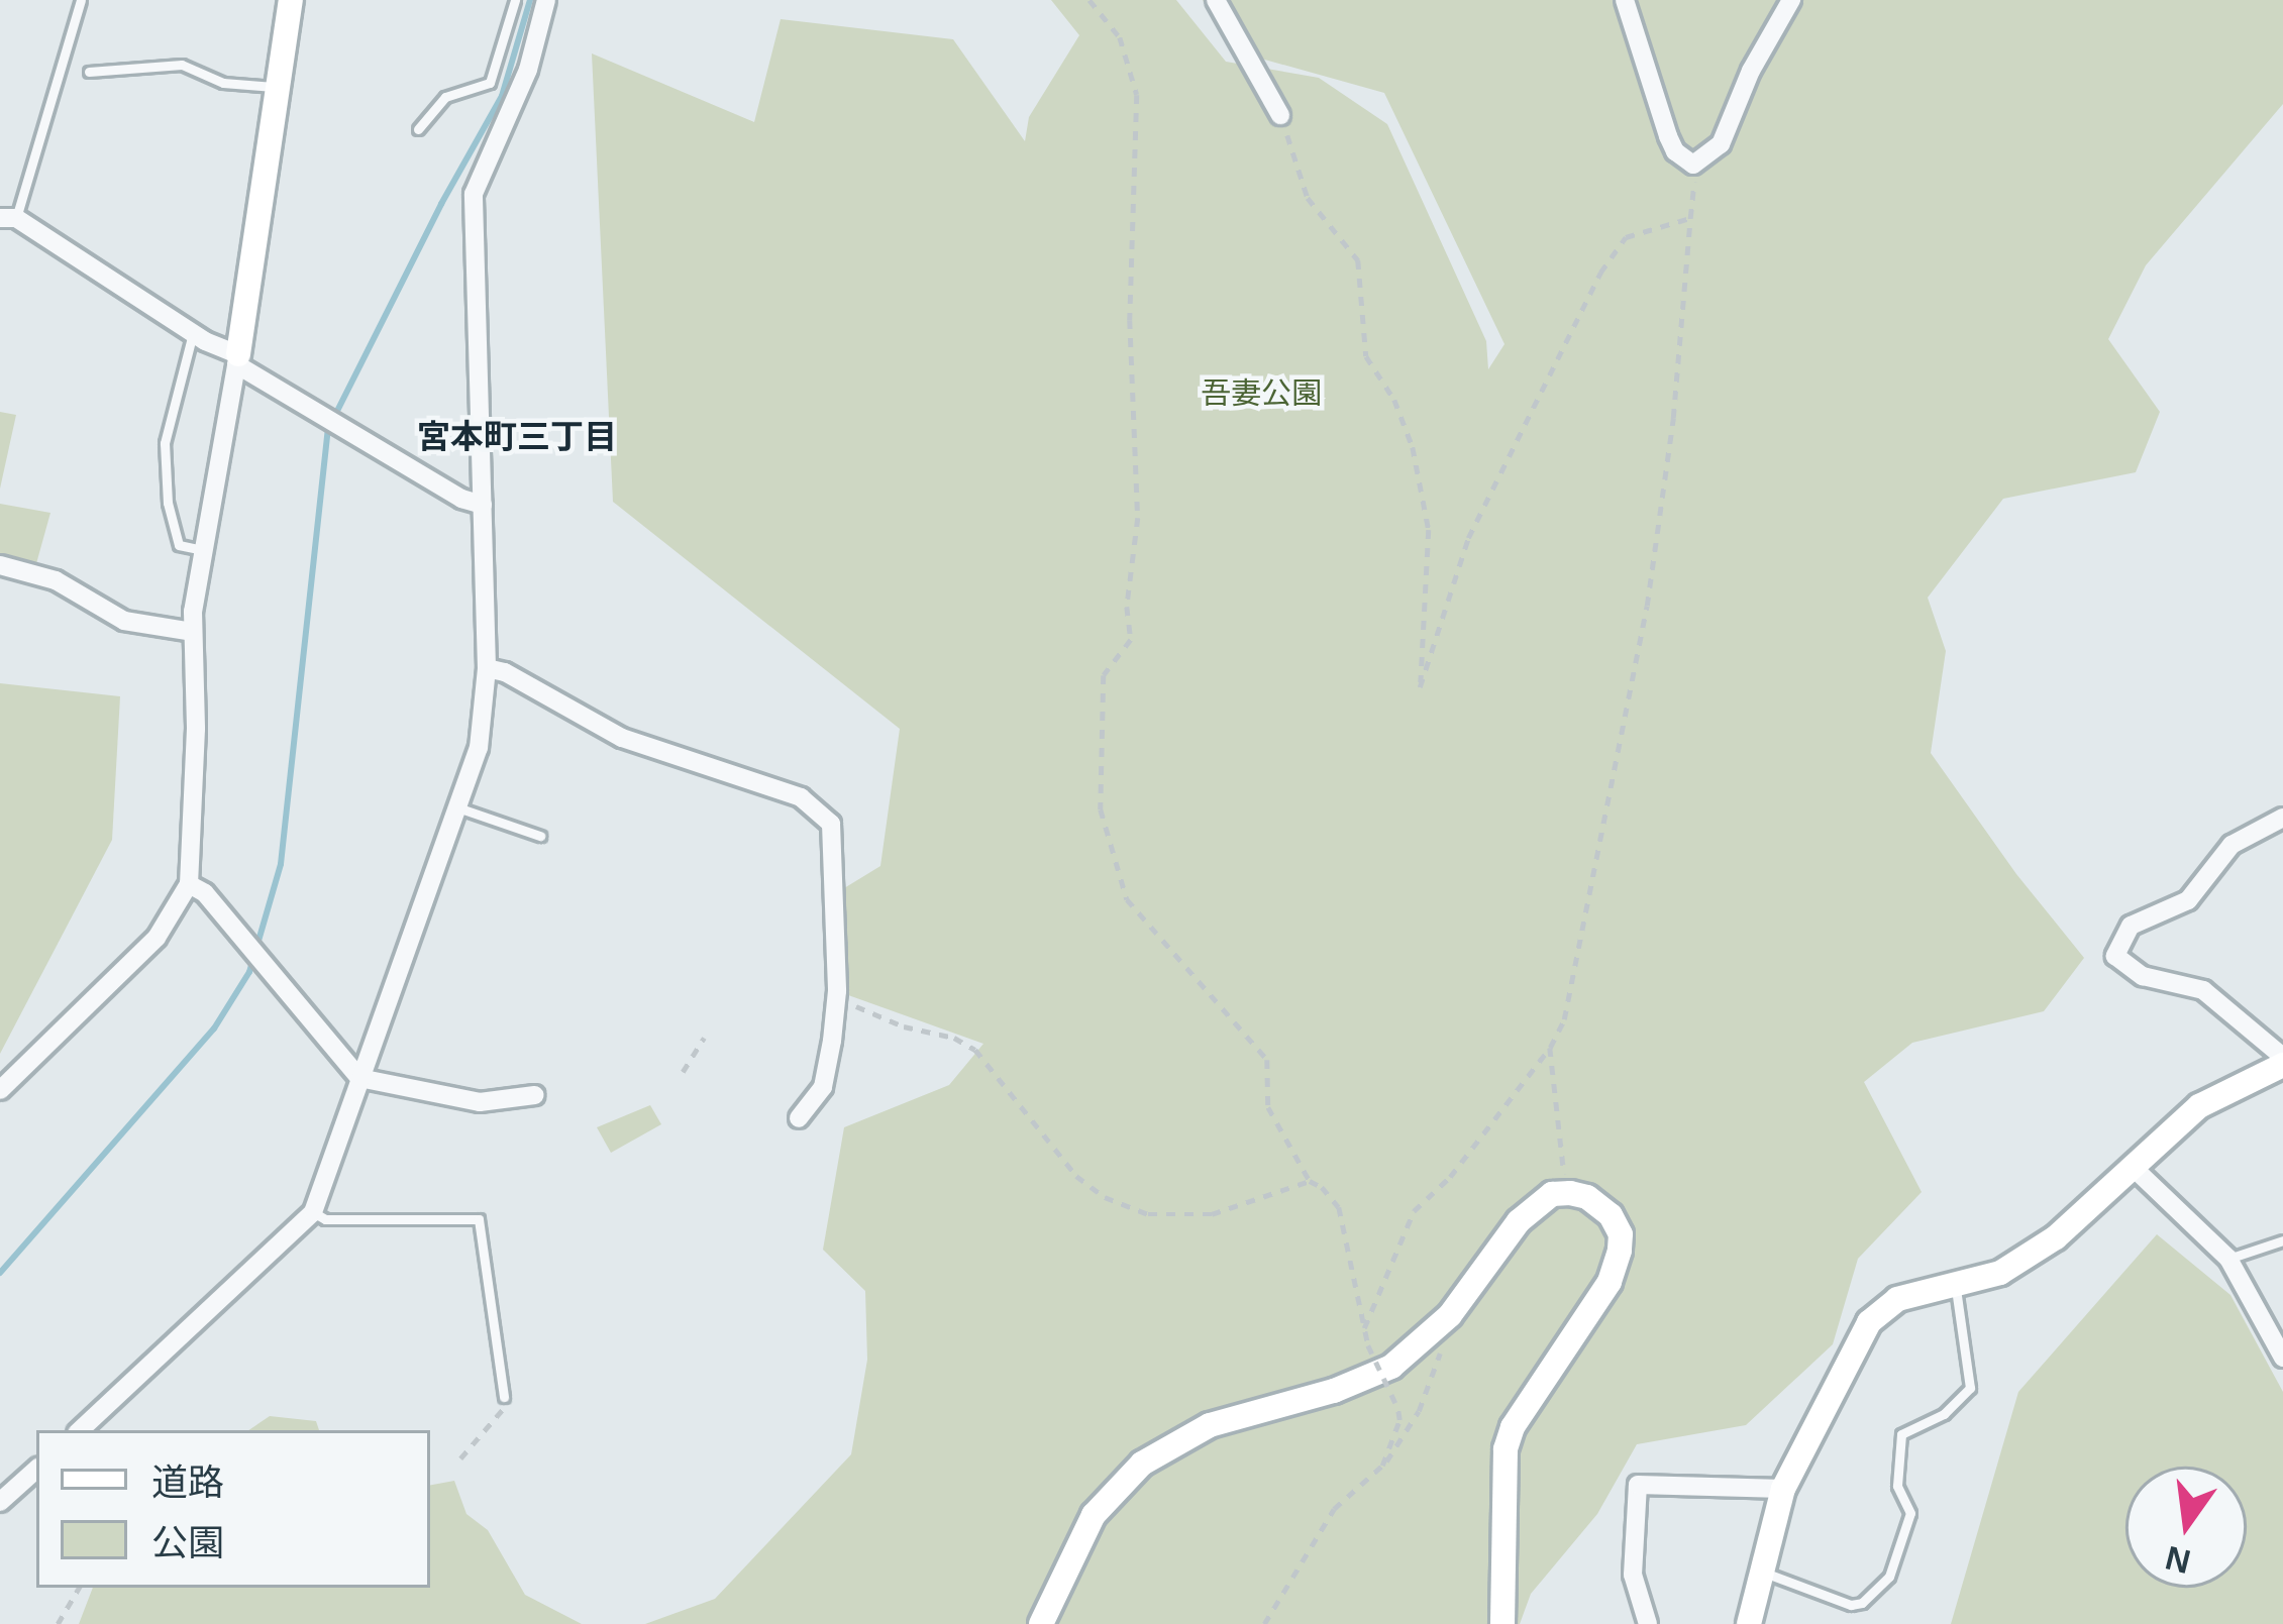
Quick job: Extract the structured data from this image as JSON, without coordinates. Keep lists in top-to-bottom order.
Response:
{
  "districts": ["宮本町三丁目"],
  "parks": ["吾妻公園"],
  "legend": ["道路", "公園"],
  "north": "bottom"
}
